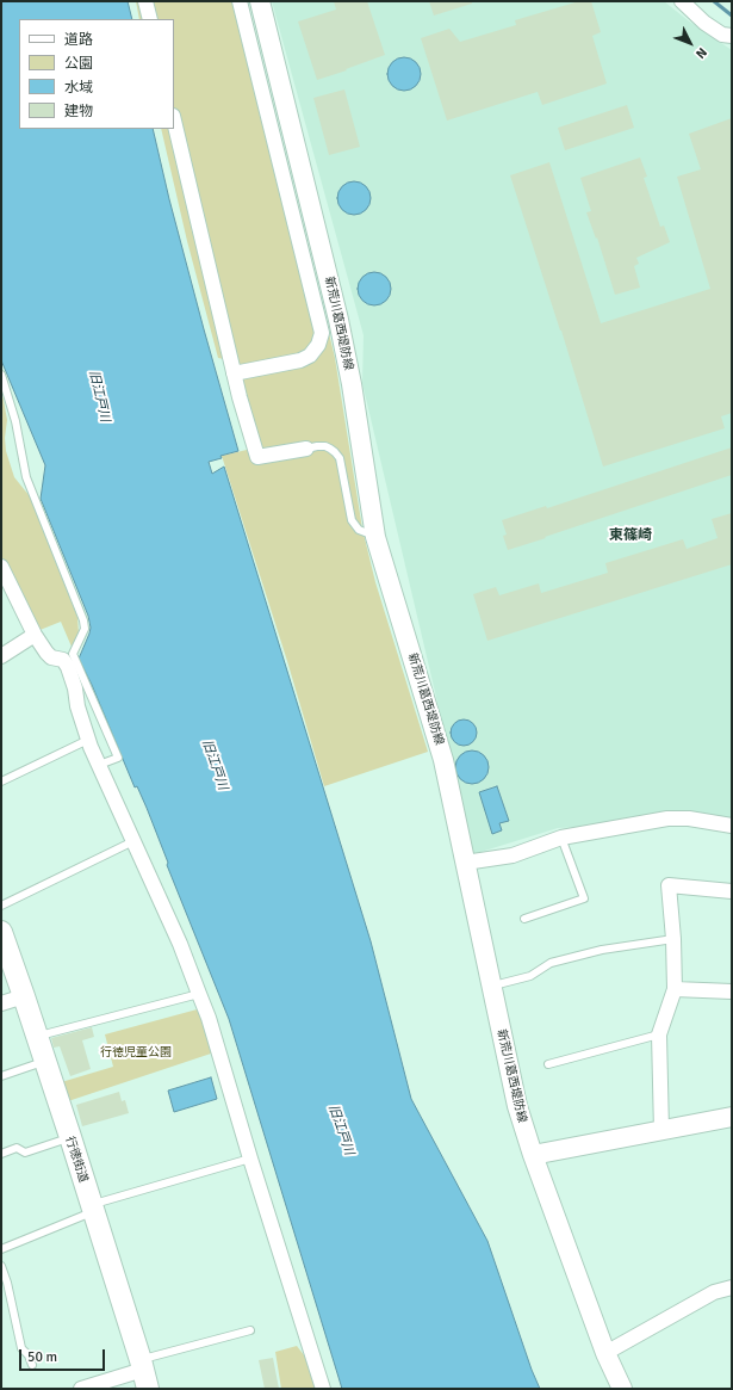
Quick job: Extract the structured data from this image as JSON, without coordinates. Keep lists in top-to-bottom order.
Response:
{
  "streets": {
    "main road": ["新荒川葛西堤防線", "行徳街道"]
  },
  "districts": ["東篠崎"],
  "water": ["旧江戸川"],
  "parks": ["行徳児童公園"],
  "legend": [
    "道路",
    "公園",
    "水域",
    "建物"
  ],
  "scale_bar": "50 m",
  "north": "bottom right"
}
